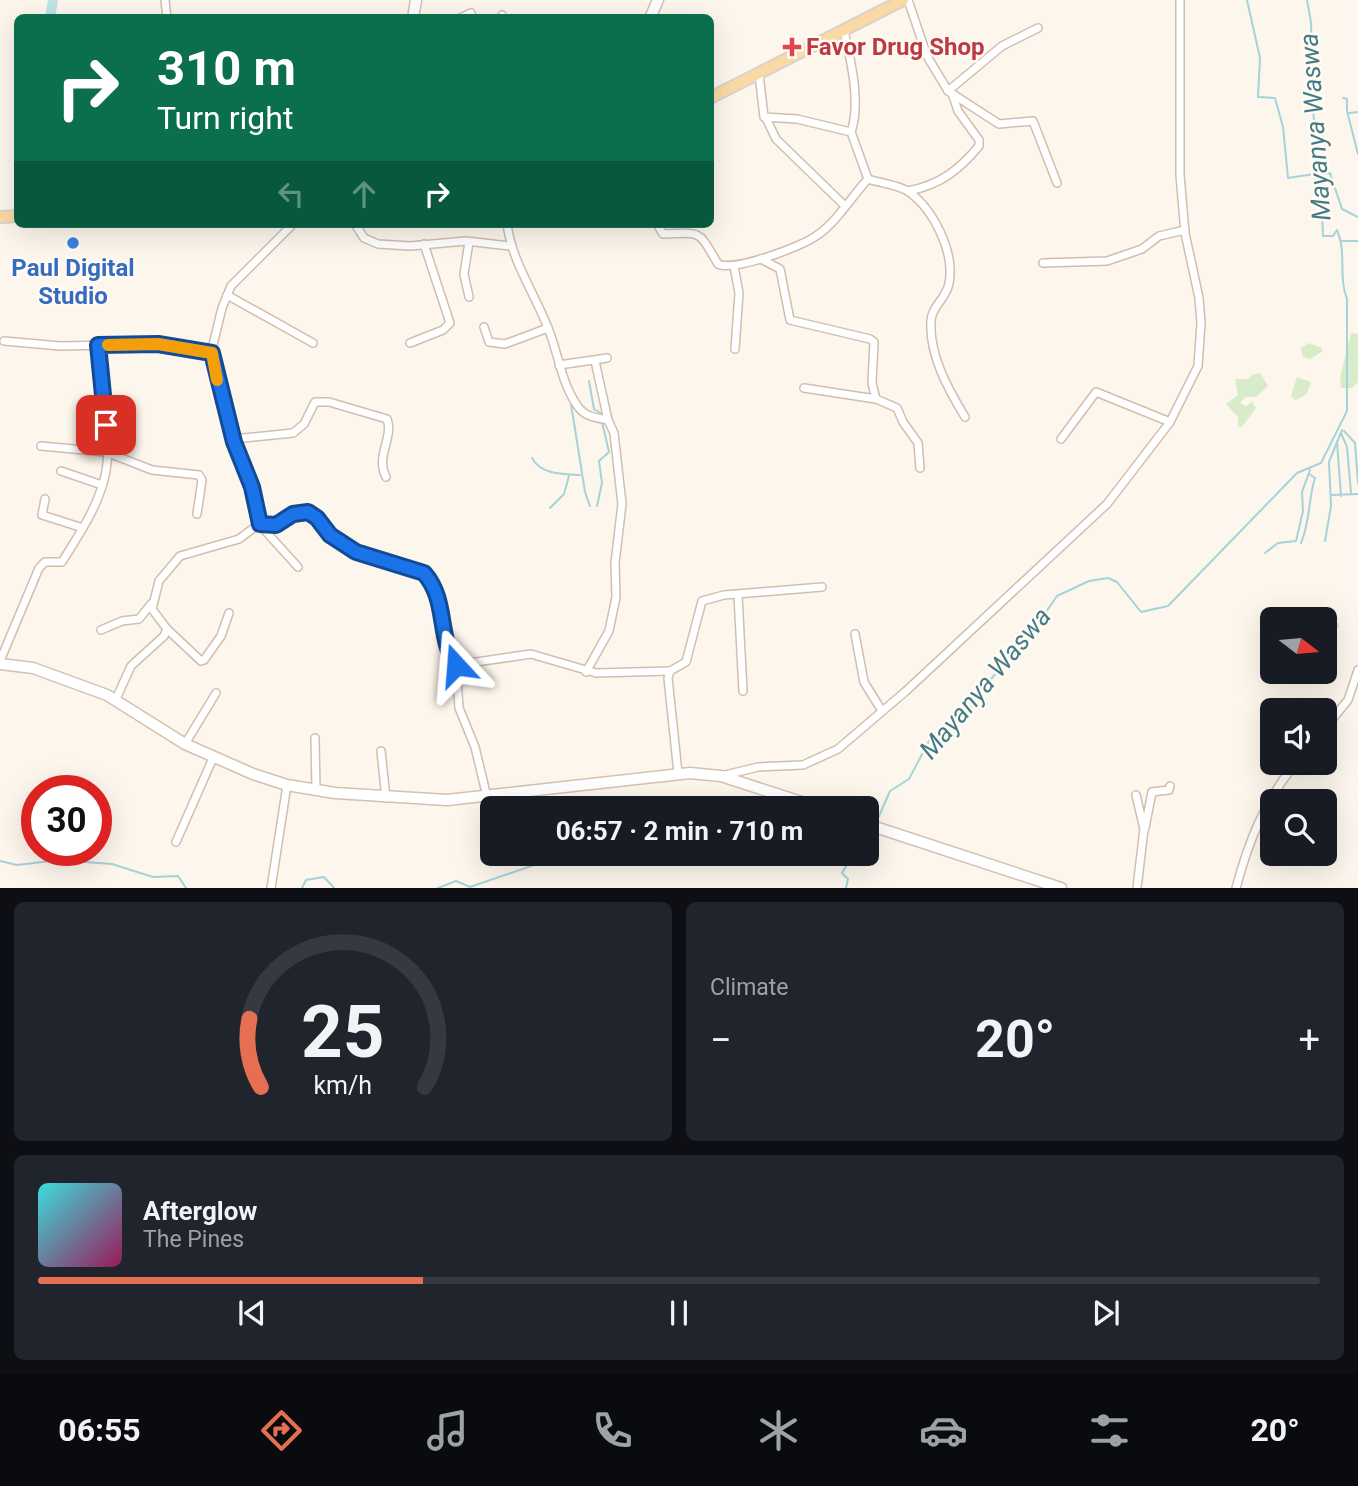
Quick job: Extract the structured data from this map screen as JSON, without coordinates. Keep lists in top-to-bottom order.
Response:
{
  "water": ["Mayanya Waswa"],
  "places": {
    "health": ["Favor Drug Shop"],
    "other": ["Paul Digital Studio"]
  },
  "north": "right",
  "page": {
    "turn": ["310 m", "Turn right"],
    "limit": "30",
    "trip": "06:57 · 2 min · 710 m",
    "tile": "Climate",
    "heat": ["−", "20°", "+"],
    "song": ["Afterglow", "The Pines"],
    "tabs": ["06:55", "20°"],
    "gauge": ["25", "km/h"]
  }
}
